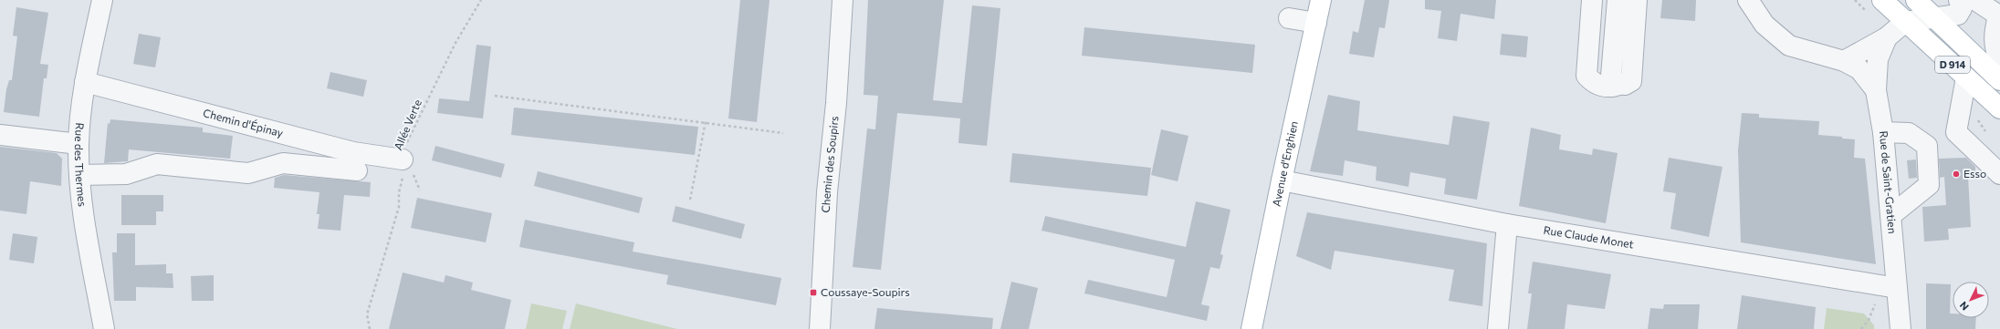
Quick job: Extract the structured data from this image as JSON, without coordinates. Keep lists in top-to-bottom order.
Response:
{
  "streets": {
    "main road": ["D 914", "Avenue d'Enghien"],
    "street": [
      "Chemin d'Épinay",
      "Rue des Thermes",
      "Chemin des Soupirs",
      "Rue de Saint-Gratien",
      "Rue Claude Monet"
    ],
    "path": ["Allée Verte"]
  },
  "crossings": [
    ["Chemin d'Épinay", "Allée Verte"],
    ["Chemin d'Épinay", "Rue des Thermes"],
    ["Avenue d'Enghien", "Rue Claude Monet"],
    ["Rue de Saint-Gratien", "Rue Claude Monet"]
  ],
  "places": {
    "other": ["Esso"],
    "transit": ["Coussaye-Soupirs"]
  },
  "north": "bottom left"
}
